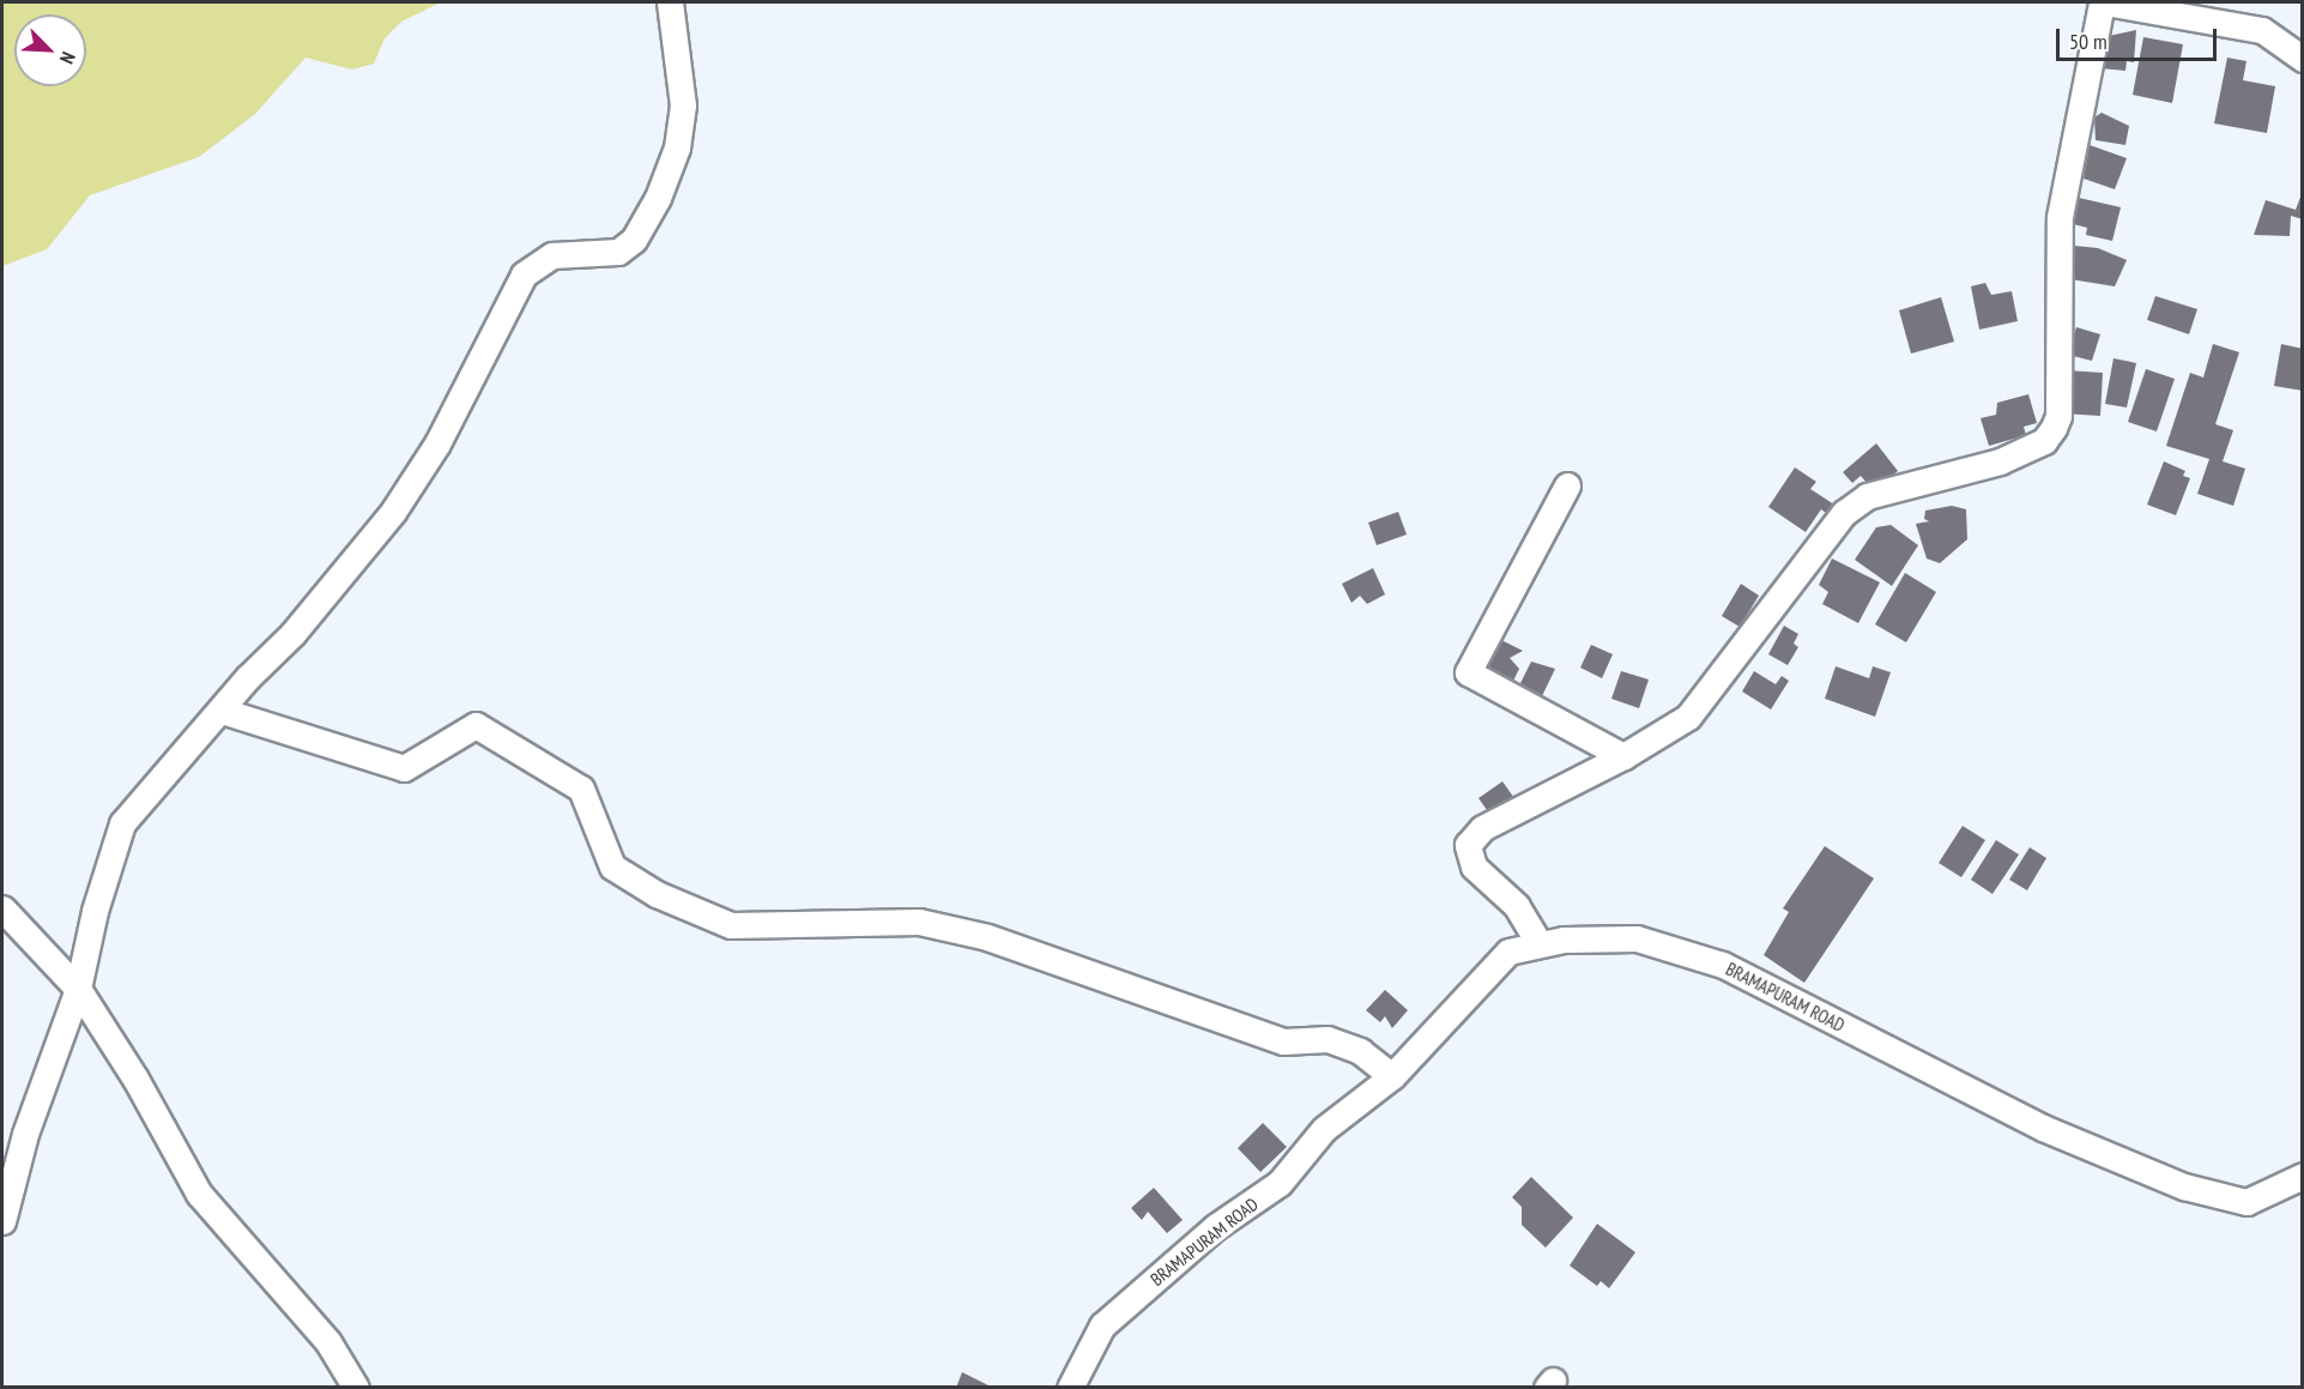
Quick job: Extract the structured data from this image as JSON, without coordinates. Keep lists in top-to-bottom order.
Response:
{
  "streets": {
    "street": ["BRAMAPURAM ROAD"]
  },
  "scale_bar": "50 m",
  "north": "bottom right"
}
